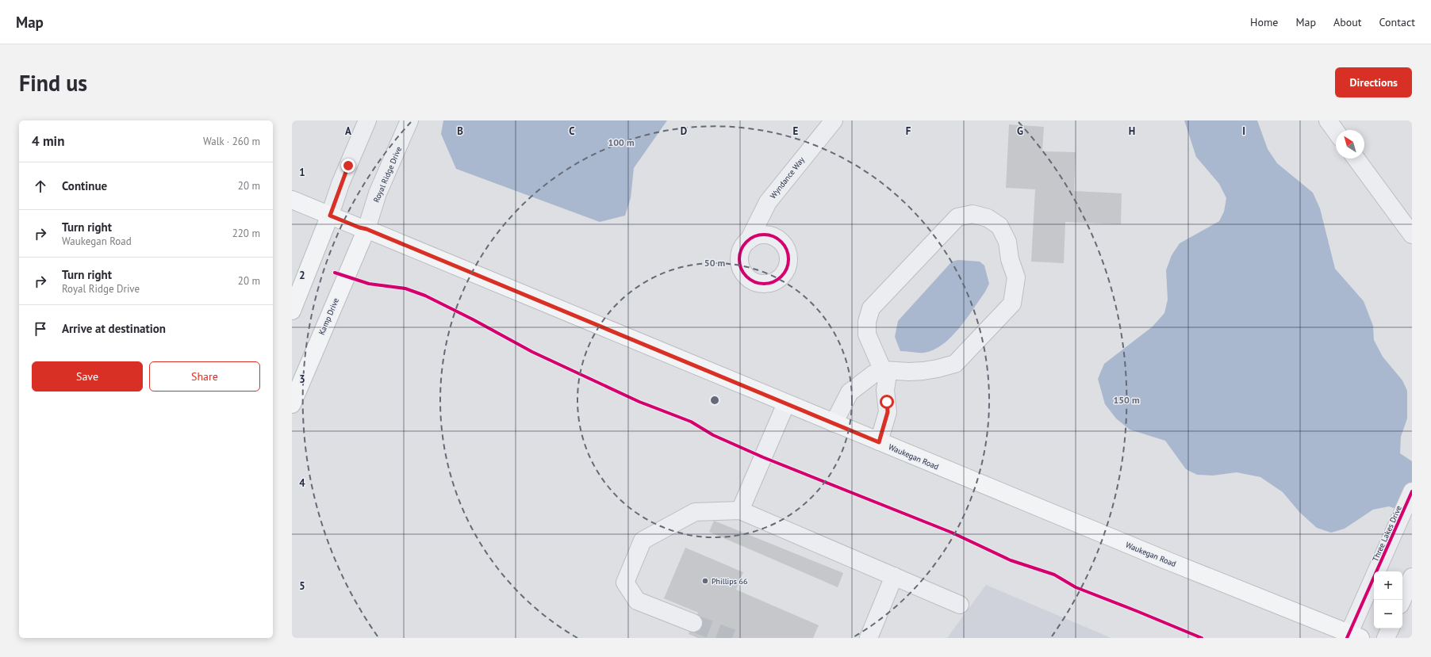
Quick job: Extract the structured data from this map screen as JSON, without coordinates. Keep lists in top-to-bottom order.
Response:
{
  "streets": {
    "main road": ["Kamp Drive", "Waukegan Road"],
    "street": ["Royal Ridge Drive", "Wyndance Way", "Three Lakes Drive"]
  },
  "crossings": [
    ["Royal Ridge Drive", "Kamp Drive"],
    ["Royal Ridge Drive", "Waukegan Road"],
    ["Kamp Drive", "Waukegan Road"],
    ["Waukegan Road", "Three Lakes Drive"]
  ],
  "places": ["Phillips 66"],
  "north": "top left",
  "page": {
    "header": "Map",
    "nav": [
      "Home",
      "Map",
      "About",
      "Contact"
    ],
    "buttons": [
      "Directions",
      ["Save", "Share"]
    ],
    "title": "Find us",
    "heading": ["4 min", "Walk · 260 m"],
    "list": [
      ["Continue", "20 m"],
      ["Turn right", "Waukegan Road", "220 m"],
      ["Turn right", "Royal Ridge Drive", "20 m"],
      "Arrive at destination"
    ],
    "map_buttons": ["+", "−"]
  },
  "grid": {
    "columns": [
      "A",
      "B",
      "C",
      "D",
      "E",
      "F",
      "G",
      "H",
      "I"
    ],
    "rows": [
      "1",
      "2",
      "3",
      "4",
      "5"
    ]
  },
  "rings": ["100 m", "50 m", "150 m"]
}
